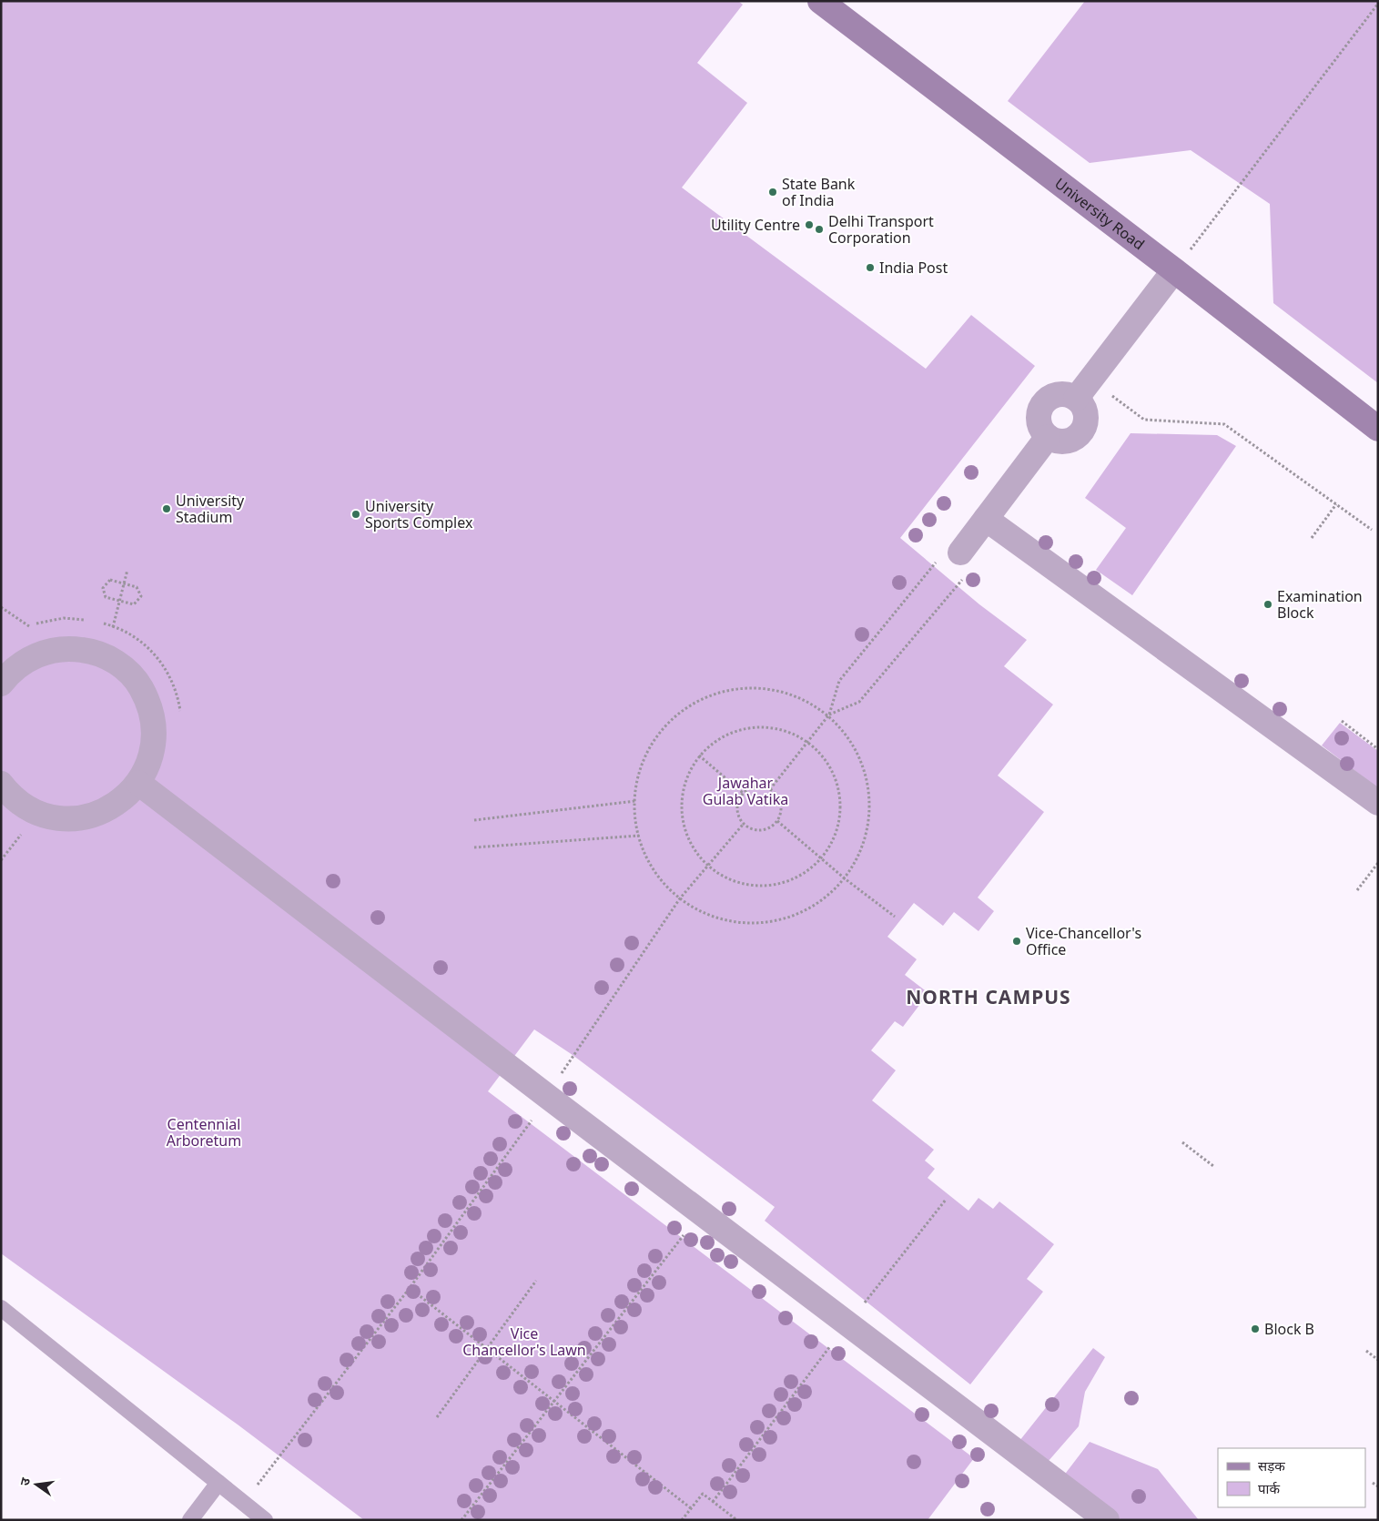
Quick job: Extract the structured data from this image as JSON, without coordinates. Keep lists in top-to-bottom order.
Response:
{
  "streets": {
    "street": ["University Road"]
  },
  "districts": ["NORTH CAMPUS"],
  "parks": ["Jawahar Gulab Vatika", "Centennial Arboretum", "Vice Chancellor's Lawn"],
  "places": [
    "State Bank of India",
    "Utility Centre",
    "Delhi Transport Corporation",
    "India Post",
    "University Stadium",
    "University Sports Complex",
    "Examination Block",
    "Vice-Chancellor's Office",
    "Block B"
  ],
  "legend": ["सड़क", "पार्क"],
  "north": "left"
}
